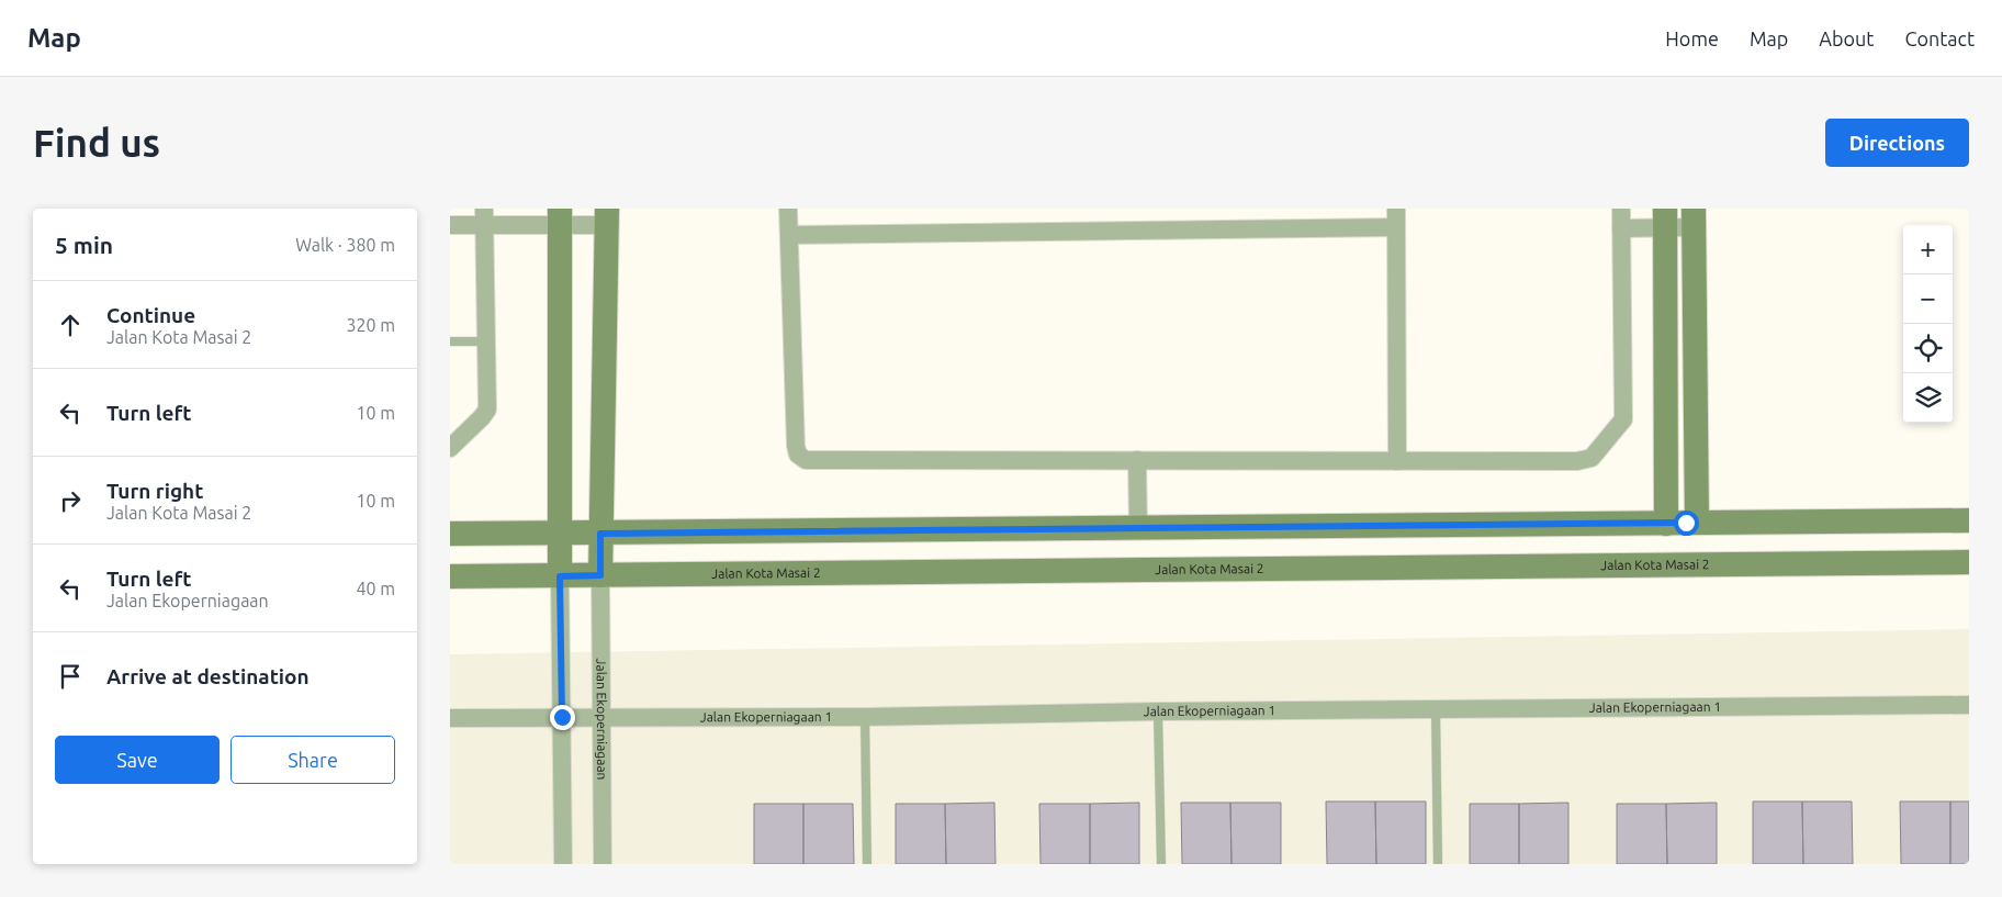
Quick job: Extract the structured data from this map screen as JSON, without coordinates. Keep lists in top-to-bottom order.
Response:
{
  "streets": {
    "main road": ["Jalan Kota Masai 2"],
    "street": ["Jalan Ekoperniagaan 1", "Jalan Ekoperniagaan"]
  },
  "crossings": [
    ["Jalan Kota Masai 2", "Jalan Ekoperniagaan"],
    ["Jalan Ekoperniagaan 1", "Jalan Ekoperniagaan"]
  ],
  "page": {
    "header": "Map",
    "nav": [
      "Home",
      "Map",
      "About",
      "Contact"
    ],
    "buttons": [
      "Directions",
      ["Save", "Share"]
    ],
    "title": "Find us",
    "heading": ["5 min", "Walk · 380 m"],
    "map_buttons": ["+", "−"],
    "list": [
      ["Continue", "Jalan Kota Masai 2", "320 m"],
      ["Turn left", "10 m"],
      ["Turn right", "Jalan Kota Masai 2", "10 m"],
      ["Turn left", "Jalan Ekoperniagaan", "40 m"],
      "Arrive at destination"
    ]
  }
}
